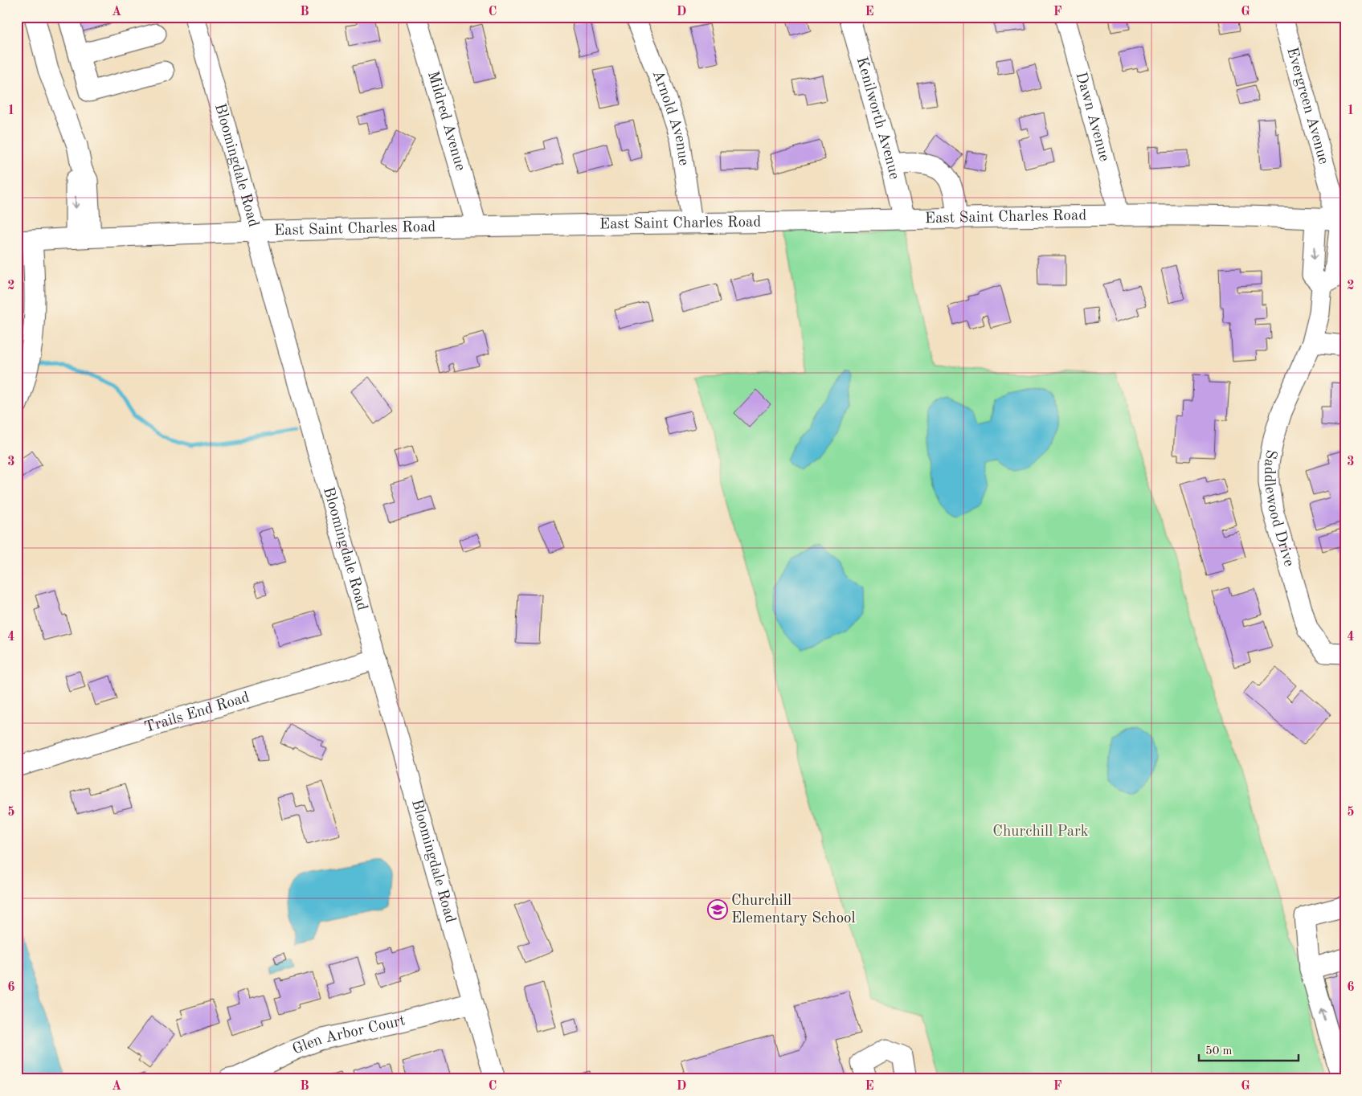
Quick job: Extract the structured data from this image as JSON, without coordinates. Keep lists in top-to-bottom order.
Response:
{
  "streets": {
    "street": [
      "Evergreen Avenue",
      "Dawn Avenue",
      "Arnold Avenue",
      "Kenilworth Avenue",
      "Mildred Avenue",
      "Bloomingdale Road",
      "East Saint Charles Road",
      "Saddlewood Drive",
      "Trails End Road",
      "Glen Arbor Court"
    ]
  },
  "crossings": [
    ["Evergreen Avenue", "East Saint Charles Road"],
    ["Evergreen Avenue", "Saddlewood Drive"],
    ["Dawn Avenue", "East Saint Charles Road"],
    ["Arnold Avenue", "East Saint Charles Road"],
    ["Kenilworth Avenue", "East Saint Charles Road"],
    ["Mildred Avenue", "East Saint Charles Road"],
    ["Bloomingdale Road", "East Saint Charles Road"],
    ["Bloomingdale Road", "Trails End Road"],
    ["Bloomingdale Road", "Glen Arbor Court"],
    ["East Saint Charles Road", "Saddlewood Drive"]
  ],
  "parks": ["Churchill Park"],
  "places": {
    "school or university": ["Churchill Elementary School"]
  },
  "scale_bar": "50 m",
  "grid": {
    "columns": [
      "A",
      "B",
      "C",
      "D",
      "E",
      "F",
      "G"
    ],
    "rows": [
      "1",
      "2",
      "3",
      "4",
      "5",
      "6"
    ]
  }
}
